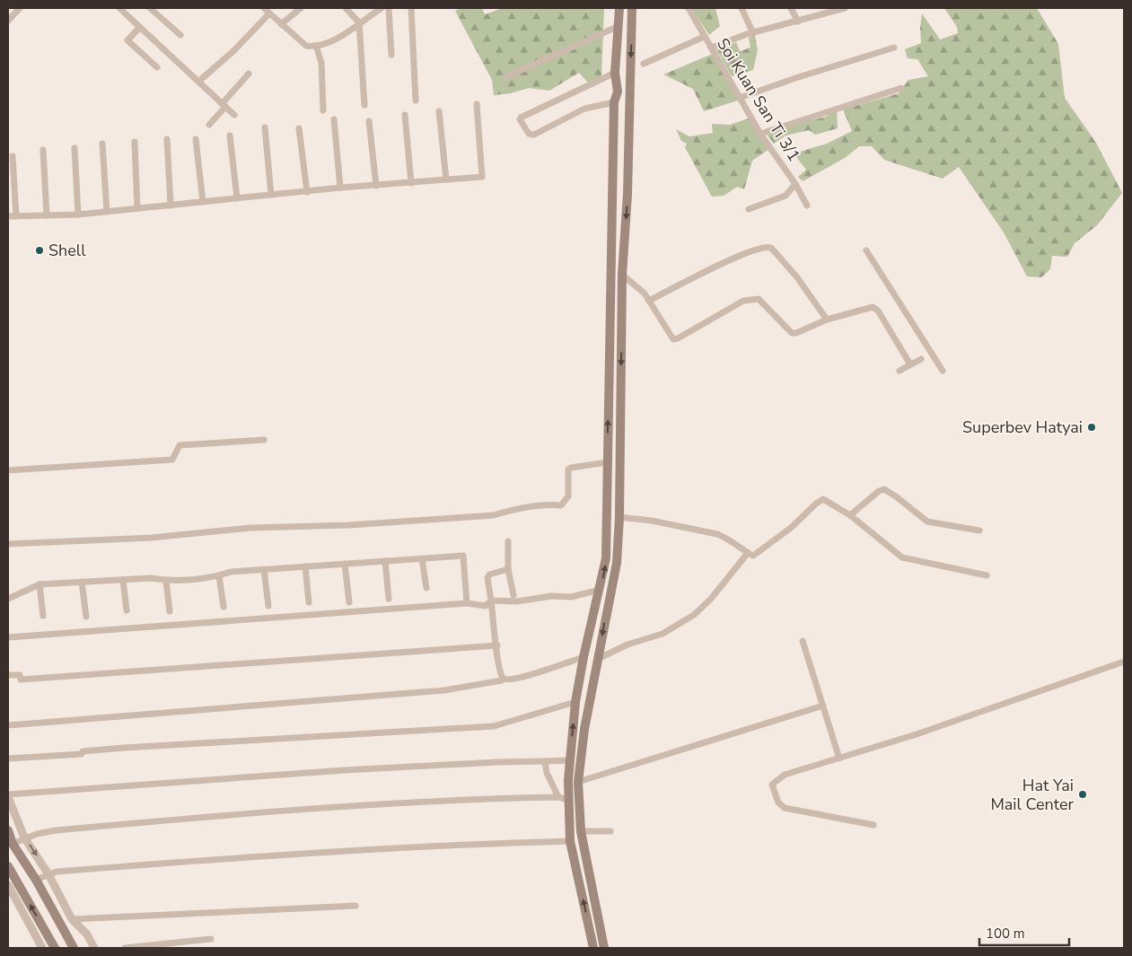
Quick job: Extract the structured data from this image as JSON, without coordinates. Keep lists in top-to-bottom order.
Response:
{
  "streets": {
    "street": ["Soi Kuan San Ti 3/1"]
  },
  "places": ["Shell", "Superbev Hatyai", "Hat Yai Mail Center"],
  "scale_bar": "100 m"
}
